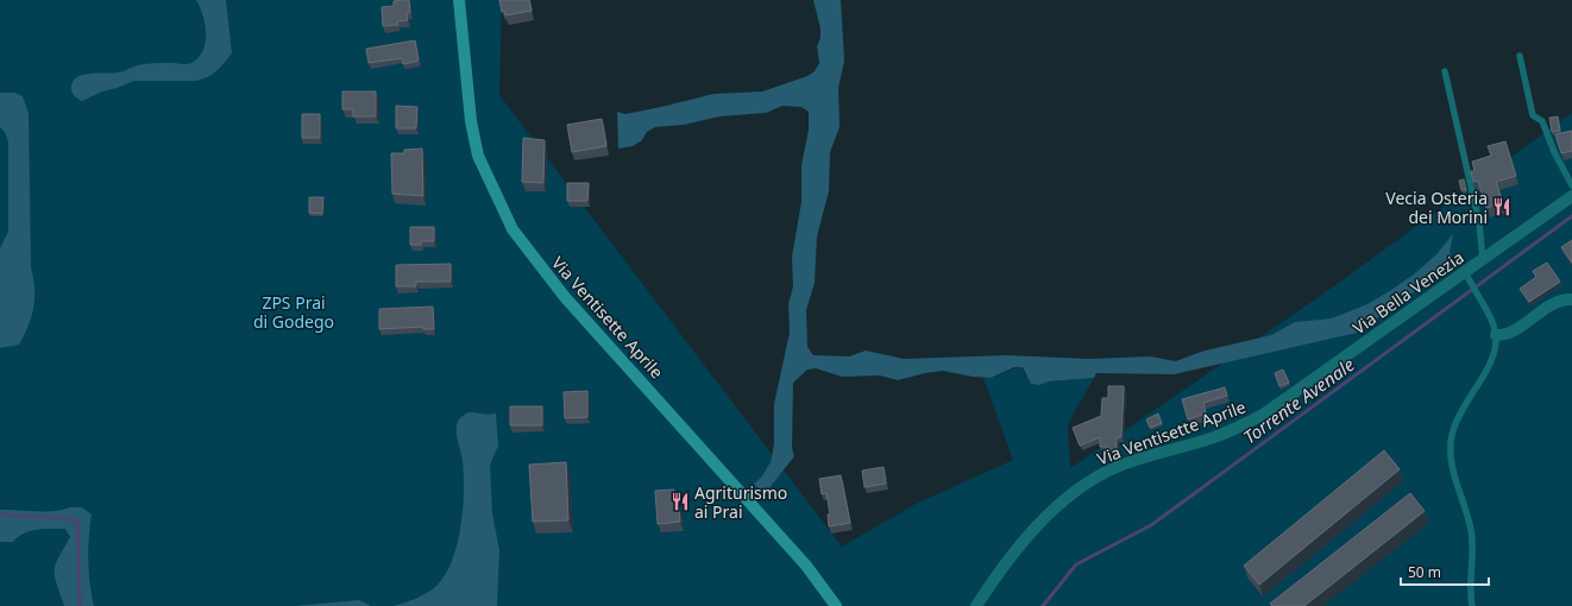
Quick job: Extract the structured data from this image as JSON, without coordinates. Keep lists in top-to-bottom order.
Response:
{
  "streets": {
    "main road": ["Via Ventisette Aprile"],
    "street": ["Via Bella Venezia"]
  },
  "crossings": [
    ["Via Bella Venezia", "Via Ventisette Aprile"]
  ],
  "water": ["Torrente Avenale"],
  "parks": ["ZPS Prai di Godego"],
  "places": {
    "restaurant": ["Vecia Osteria dei Morini", "Agriturismo ai Prai"]
  },
  "scale_bar": "50 m"
}
